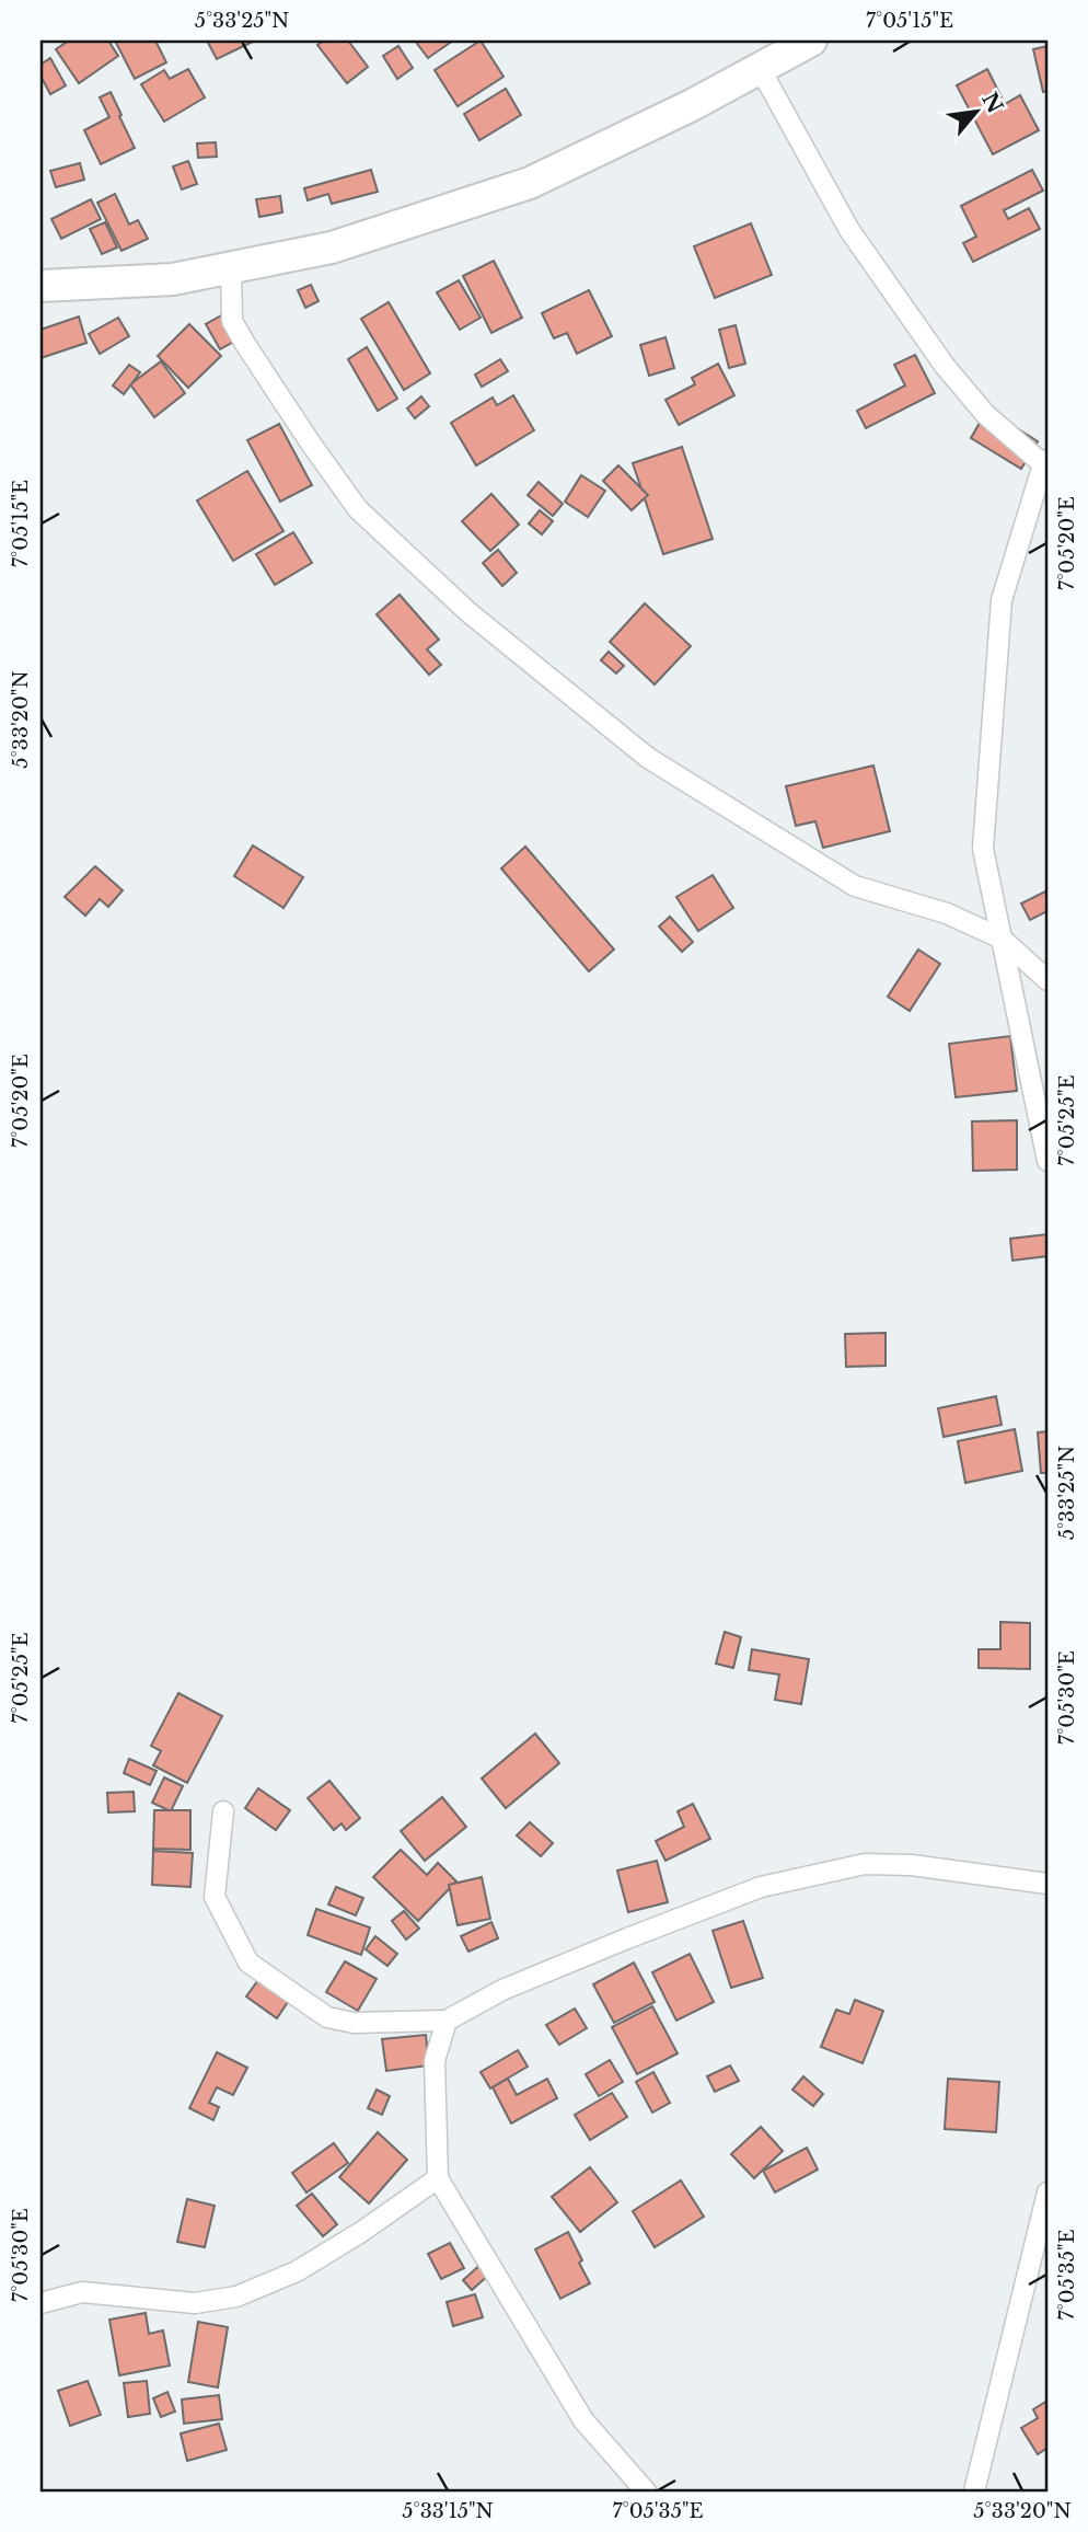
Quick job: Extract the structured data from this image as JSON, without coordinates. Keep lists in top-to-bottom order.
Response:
{
  "north": "top right",
  "coordinates": [
    "5°33'25\"N",
    "7°05'15\"E",
    "7°05'20\"E",
    "5°33'20\"N",
    "7°05'25\"E",
    "7°05'30\"E",
    "7°05'35\"E",
    "5°33'15\"N"
  ]
}
